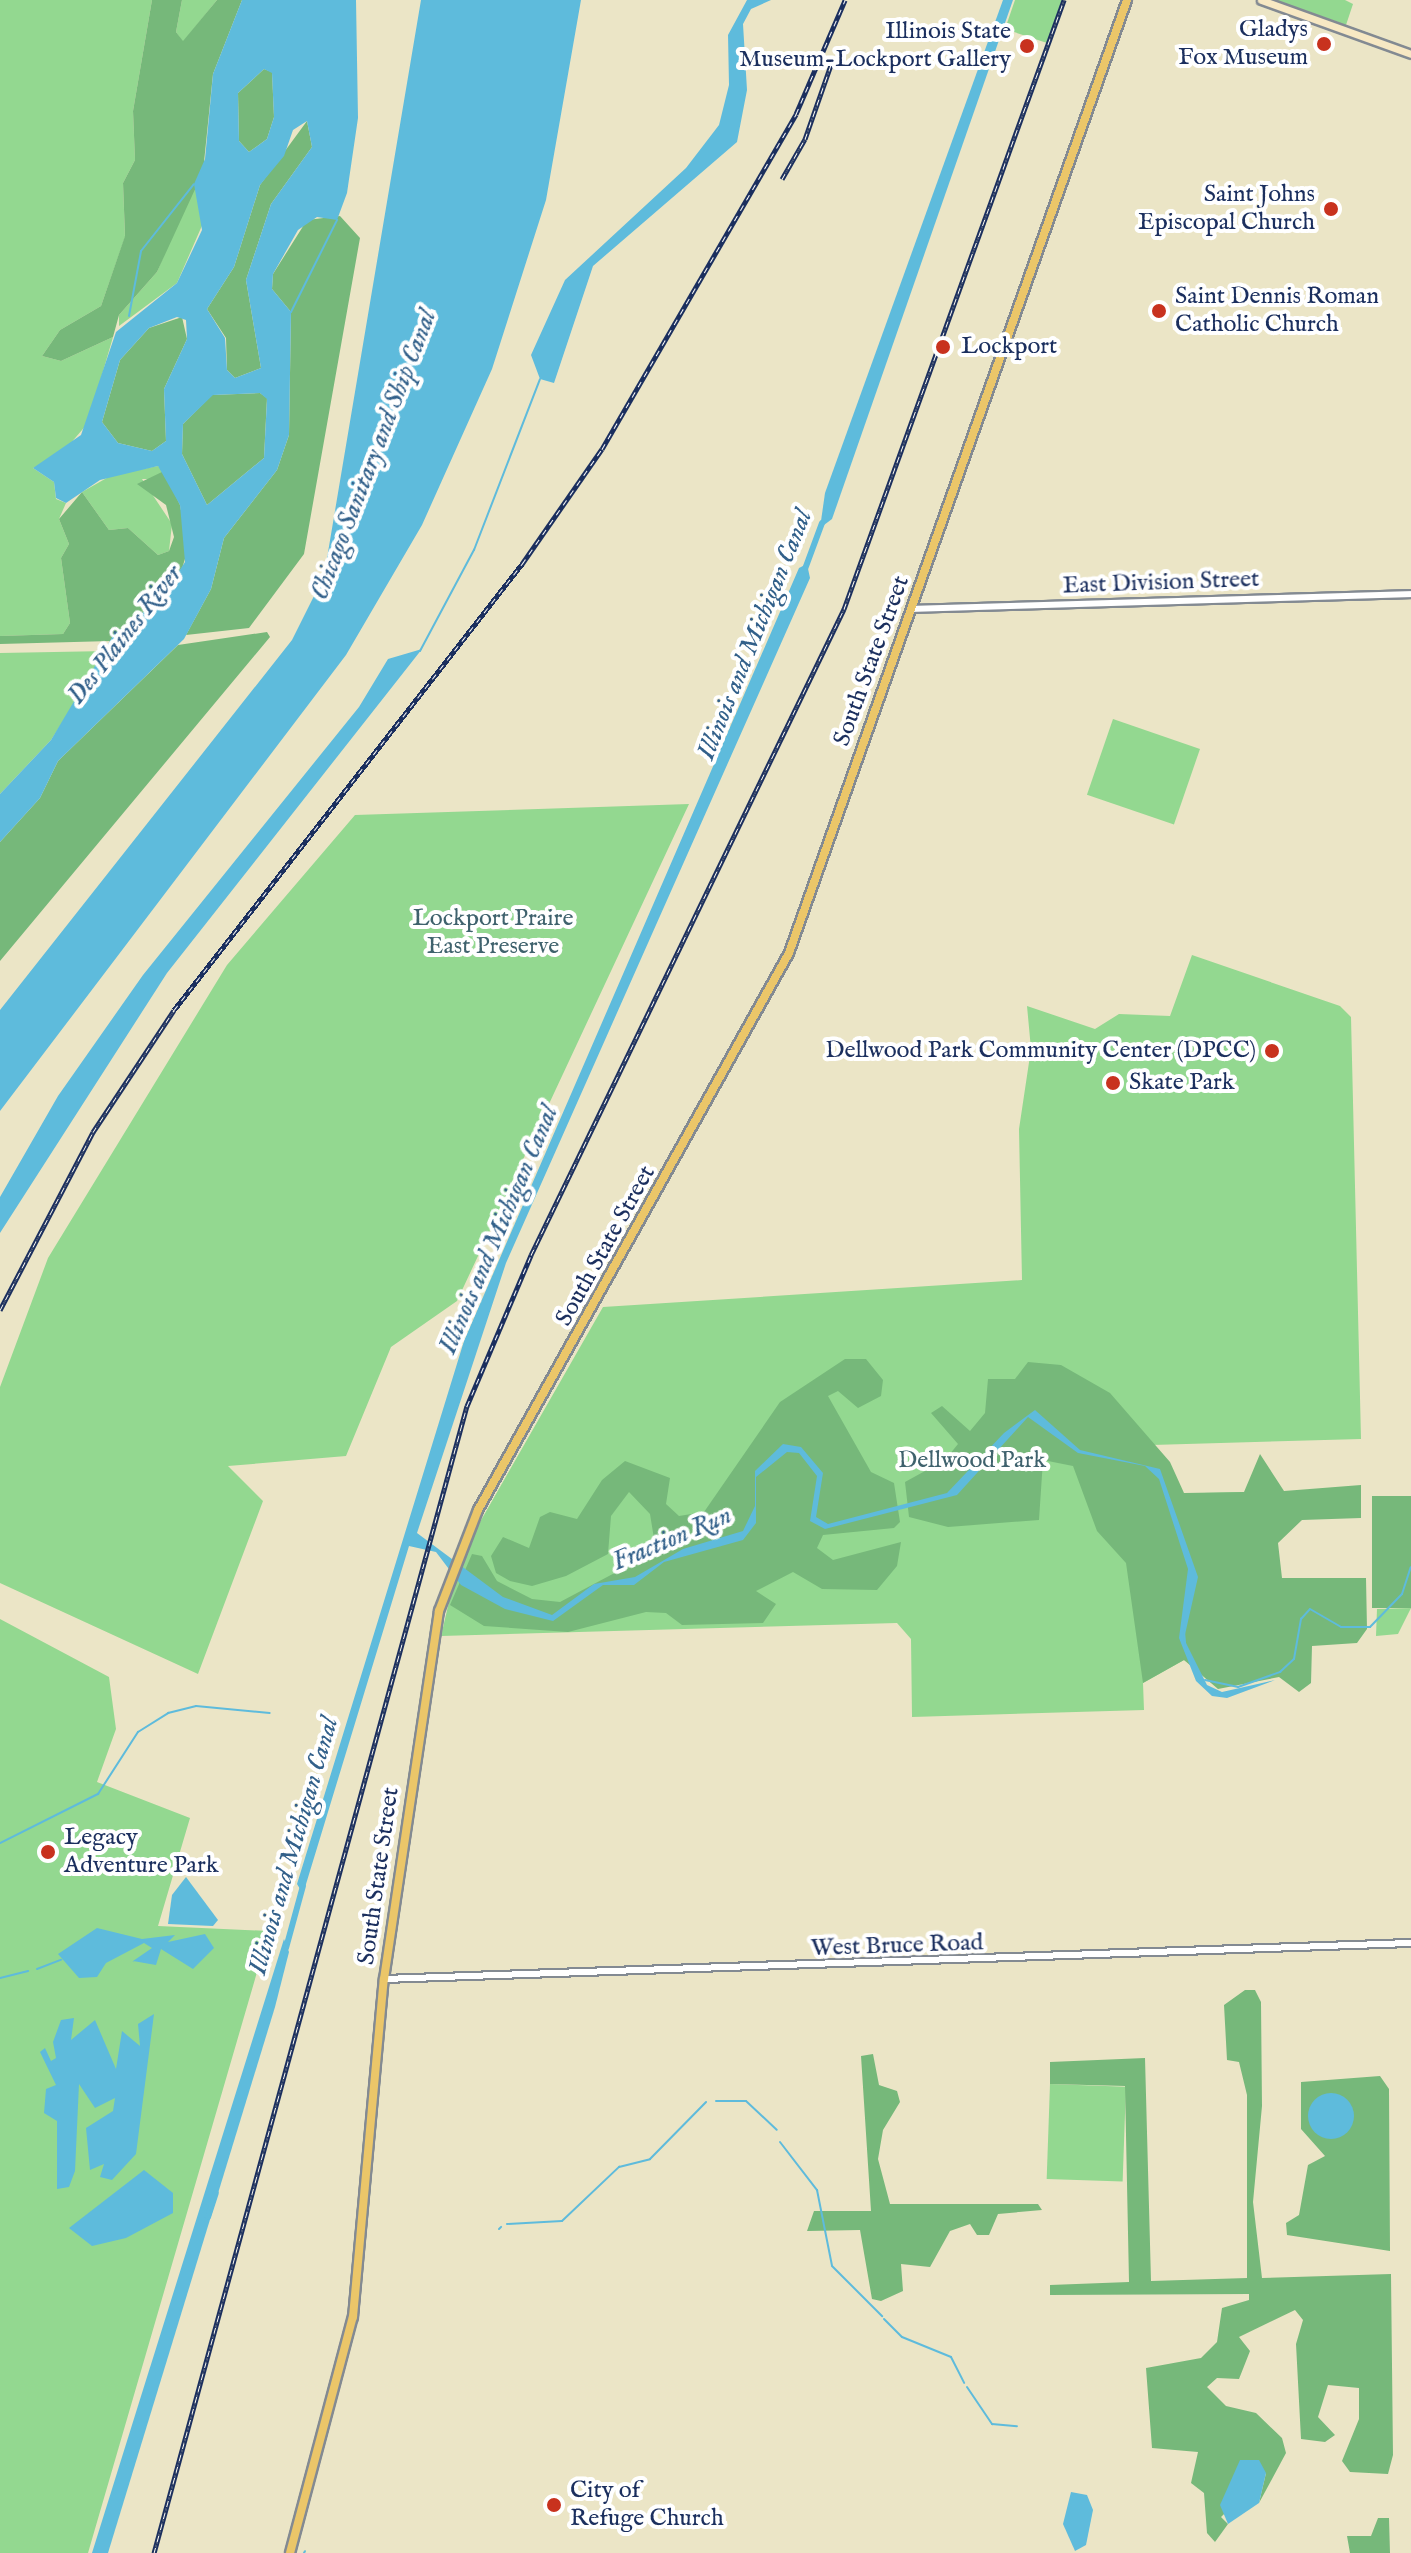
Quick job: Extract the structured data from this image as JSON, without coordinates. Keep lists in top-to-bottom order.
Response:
{
  "streets": {
    "main road": ["South State Street"],
    "street": ["East Division Street", "West Bruce Road"]
  },
  "crossings": [
    ["East Division Street", "South State Street"],
    ["South State Street", "West Bruce Road"]
  ],
  "water": [
    "Chicago Sanitary and Ship Canal",
    "Des Plaines River",
    "Illinois and Michigan Canal",
    "Fraction Run"
  ],
  "parks": ["Lockport Praire East Preserve", "Dellwood Park"],
  "places": [
    "Gladys Fox Museum",
    "Illinois State Museum-Lockport Gallery",
    "Saint Johns Episcopal Church",
    "Saint Dennis Roman Catholic Church",
    "Lockport",
    "Dellwood Park Community Center (DPCC)",
    "Skate Park",
    "Legacy Adventure Park",
    "City of Refuge Church"
  ]
}
